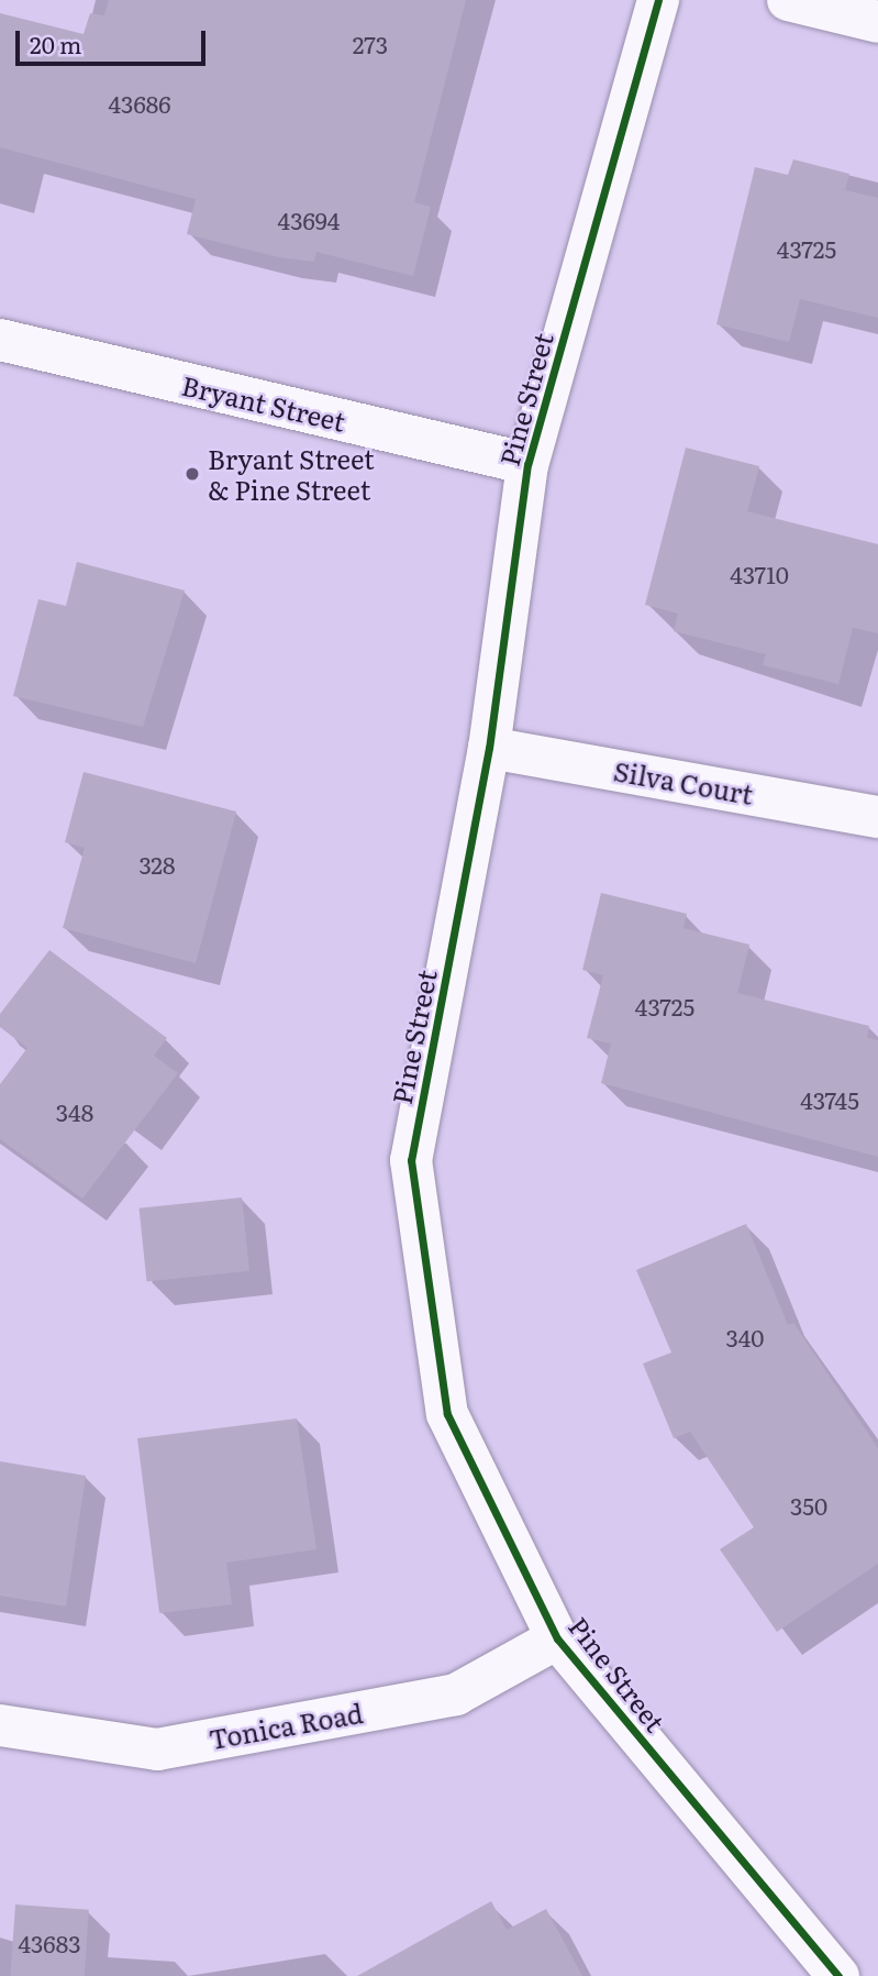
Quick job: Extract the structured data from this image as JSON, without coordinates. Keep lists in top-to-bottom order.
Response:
{
  "streets": {
    "street": [
      "Pine Street",
      "Bryant Street",
      "Silva Court",
      "Tonica Road"
    ]
  },
  "crossings": [
    ["Pine Street", "Bryant Street"],
    ["Pine Street", "Silva Court"],
    ["Pine Street", "Tonica Road"]
  ],
  "places": ["Bryant Street & Pine Street"],
  "house_numbers": [
    "273",
    "43686",
    "43694",
    "43725",
    "43710",
    "328",
    "43725",
    "43745",
    "348",
    "340",
    "350",
    "43683"
  ],
  "scale_bar": "20 m"
}
